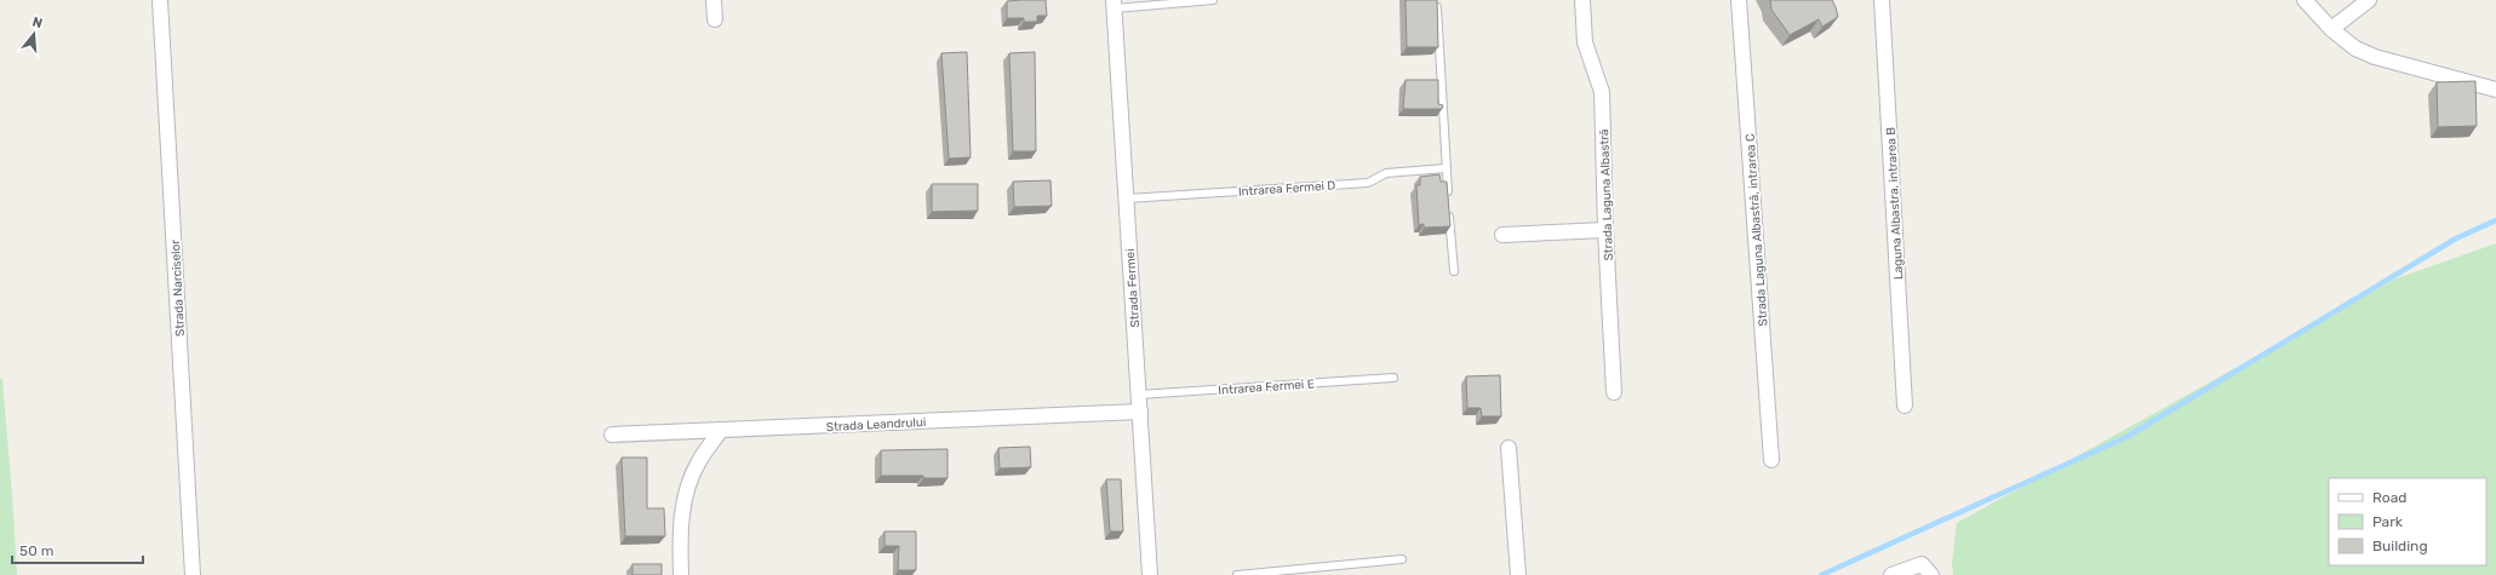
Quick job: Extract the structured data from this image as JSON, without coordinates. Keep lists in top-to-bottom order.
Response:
{
  "streets": {
    "street": [
      "Strada Laguna Albastră",
      "Laguna Albastra, intrarea B",
      "Strada Laguna Albastră, intrarea C",
      "Strada Narciselor",
      "Strada Fermei",
      "Strada Leandrului"
    ],
    "lane": ["Intrarea Fermei D", "Intrarea Fermei E"]
  },
  "crossings": [
    ["Intrarea Fermei D", "Strada Fermei"],
    ["Strada Fermei", "Intrarea Fermei E"],
    ["Strada Fermei", "Strada Leandrului"]
  ],
  "legend": ["Road", "Park", "Building"],
  "scale_bar": "50 m",
  "north": "top"
}
